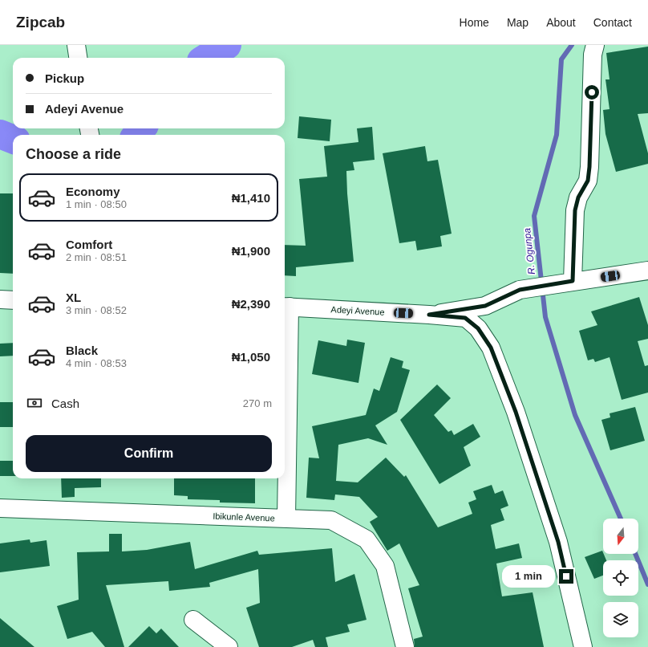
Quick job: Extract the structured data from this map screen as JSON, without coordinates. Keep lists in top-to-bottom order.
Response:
{
  "streets": {
    "street": ["Adeyi Avenue", "Ibikunle Avenue"]
  },
  "water": ["R. Ogunpa"],
  "north": "bottom",
  "page": {
    "header": "Zipcab",
    "nav": [
      "Home",
      "Map",
      "About",
      "Contact"
    ],
    "banner": ["Pickup", "Adeyi Avenue"],
    "heading": "Choose a ride",
    "list": [
      {
        "name": "Economy",
        "note": "1 min · 08:50",
        "value": "₦1,410"
      },
      {
        "name": "Comfort",
        "note": "2 min · 08:51",
        "value": "₦1,900"
      },
      {
        "name": "XL",
        "note": "3 min · 08:52",
        "value": "₦2,390"
      },
      {
        "name": "Black",
        "note": "4 min · 08:53",
        "value": "₦1,050"
      }
    ],
    "pay": ["Cash", "270 m"],
    "buttons": "Confirm",
    "bubble": "1 min"
  }
}
